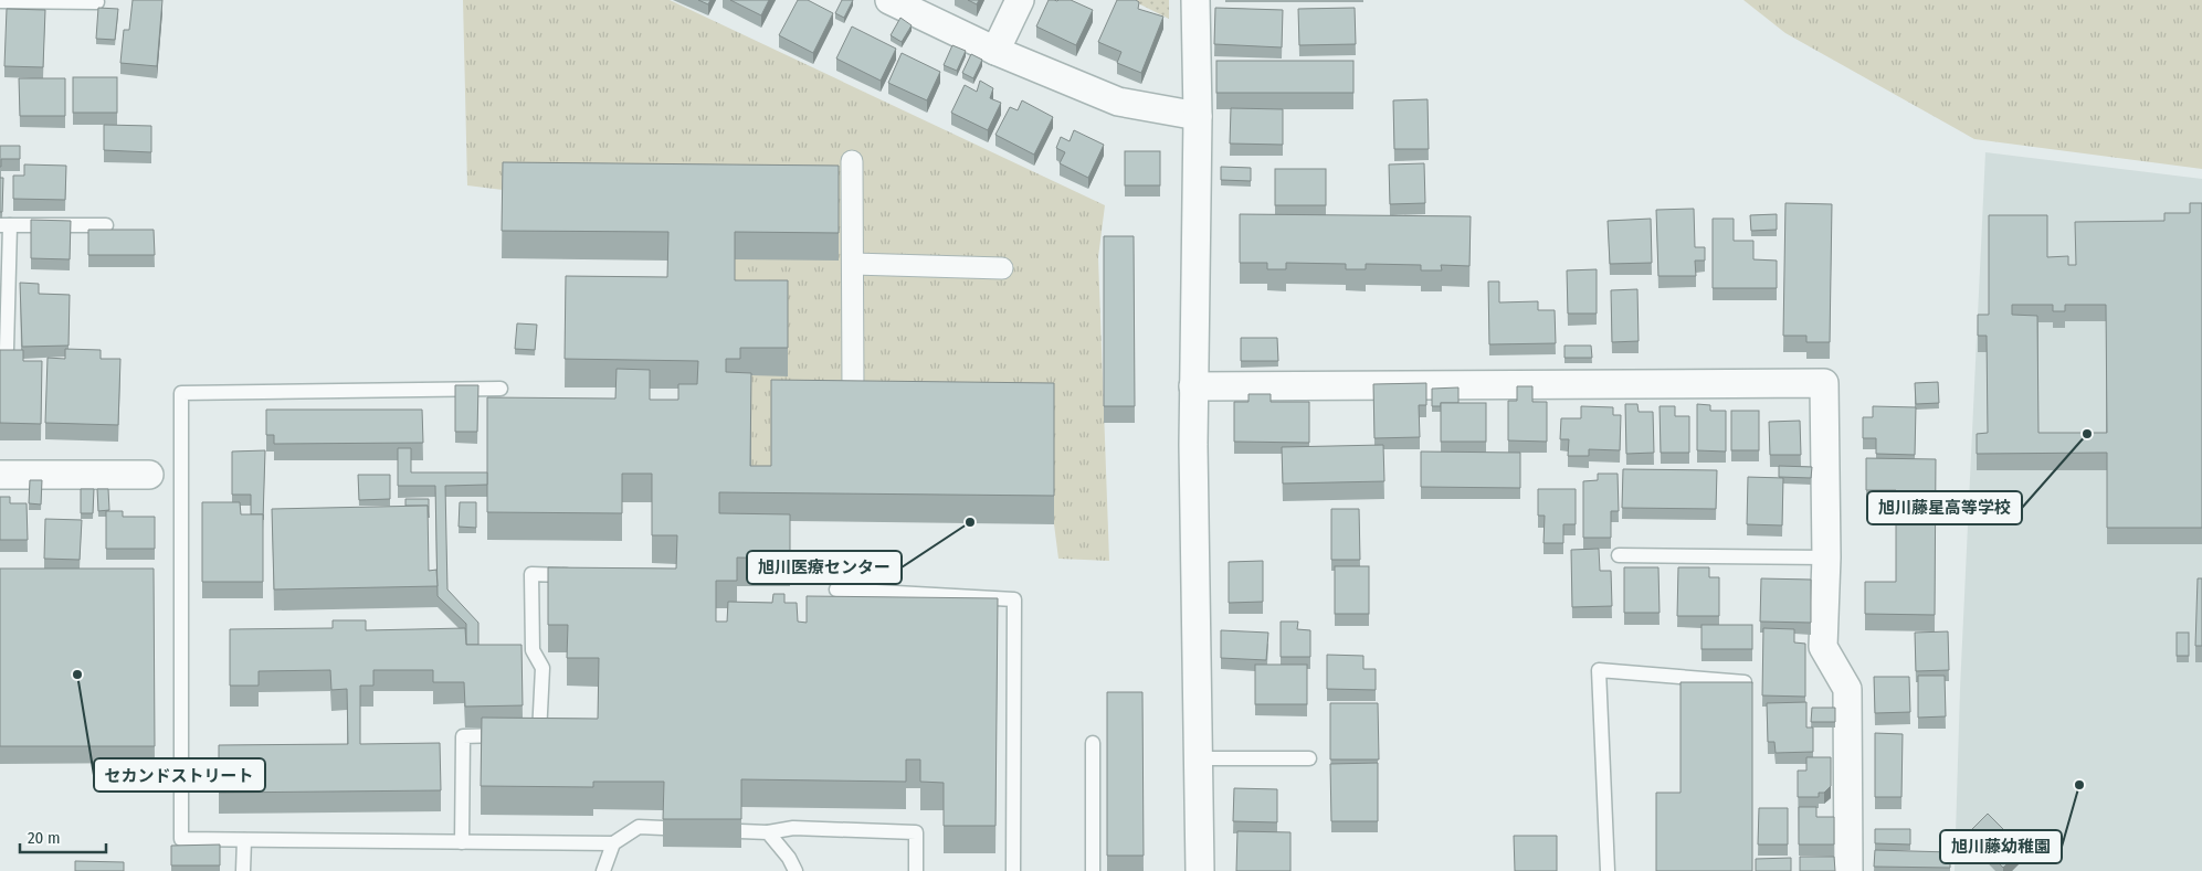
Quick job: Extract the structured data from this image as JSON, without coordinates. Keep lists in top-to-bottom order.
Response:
{
  "places": [
    "旭川藤星高等学校",
    "旭川医療センター",
    "セカンドストリート",
    "旭川藤幼稚園"
  ],
  "scale_bar": "20 m"
}
